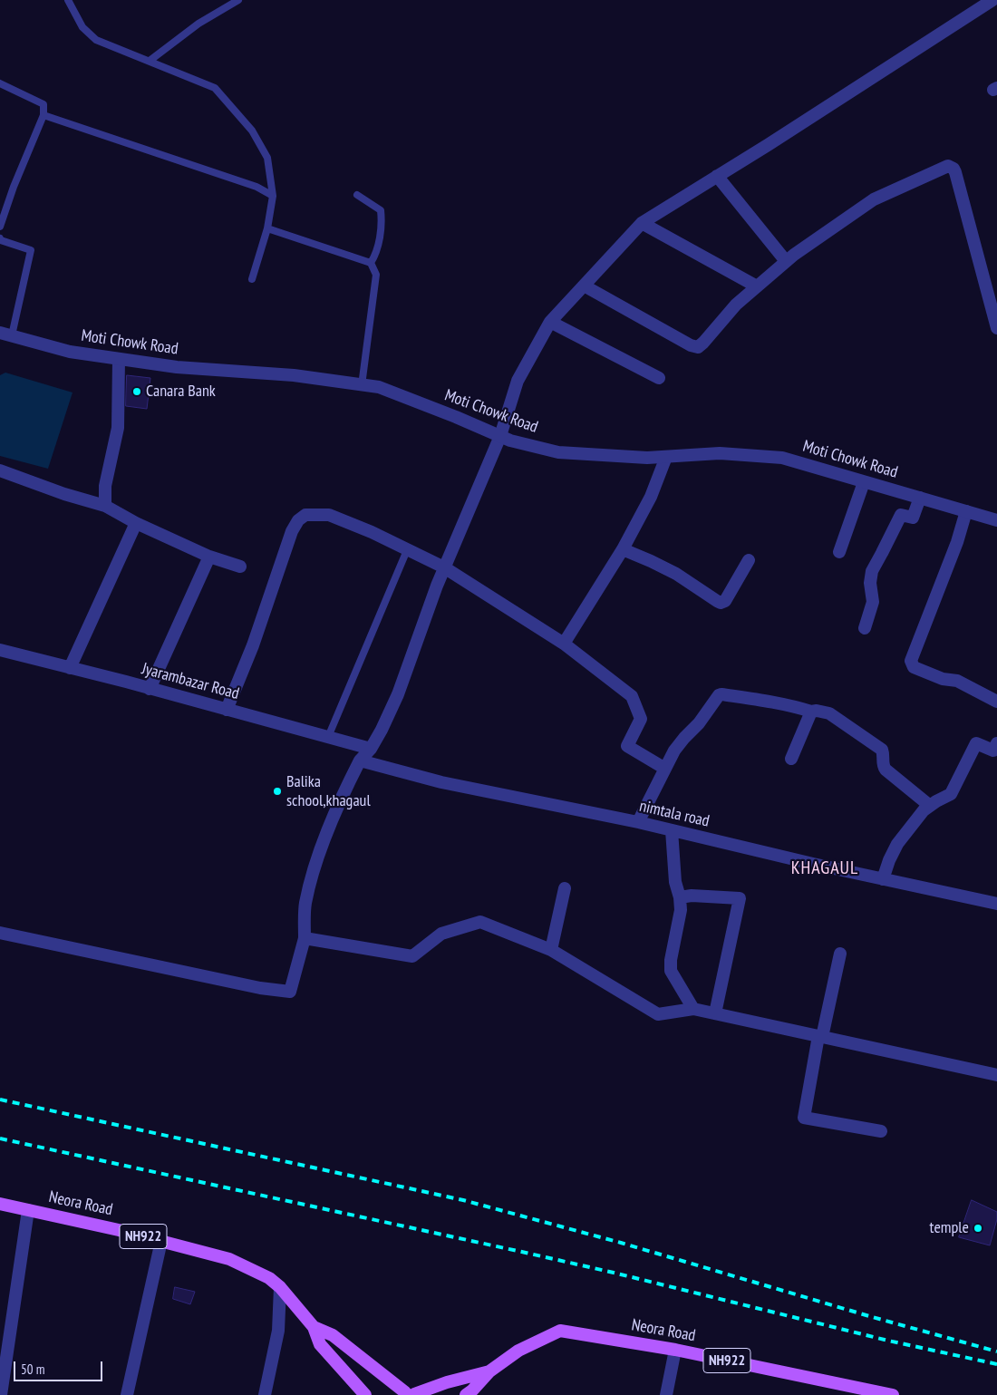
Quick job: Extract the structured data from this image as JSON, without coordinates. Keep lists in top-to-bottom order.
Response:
{
  "streets": {
    "main road": ["Neora Road", "NH922"],
    "street": ["Moti Chowk Road", "Jyarambazar Road", "nimtala road"]
  },
  "districts": ["KHAGAUL"],
  "places": ["Canara Bank", "Balika school,khagaul", "temple"],
  "scale_bar": "50 m"
}
